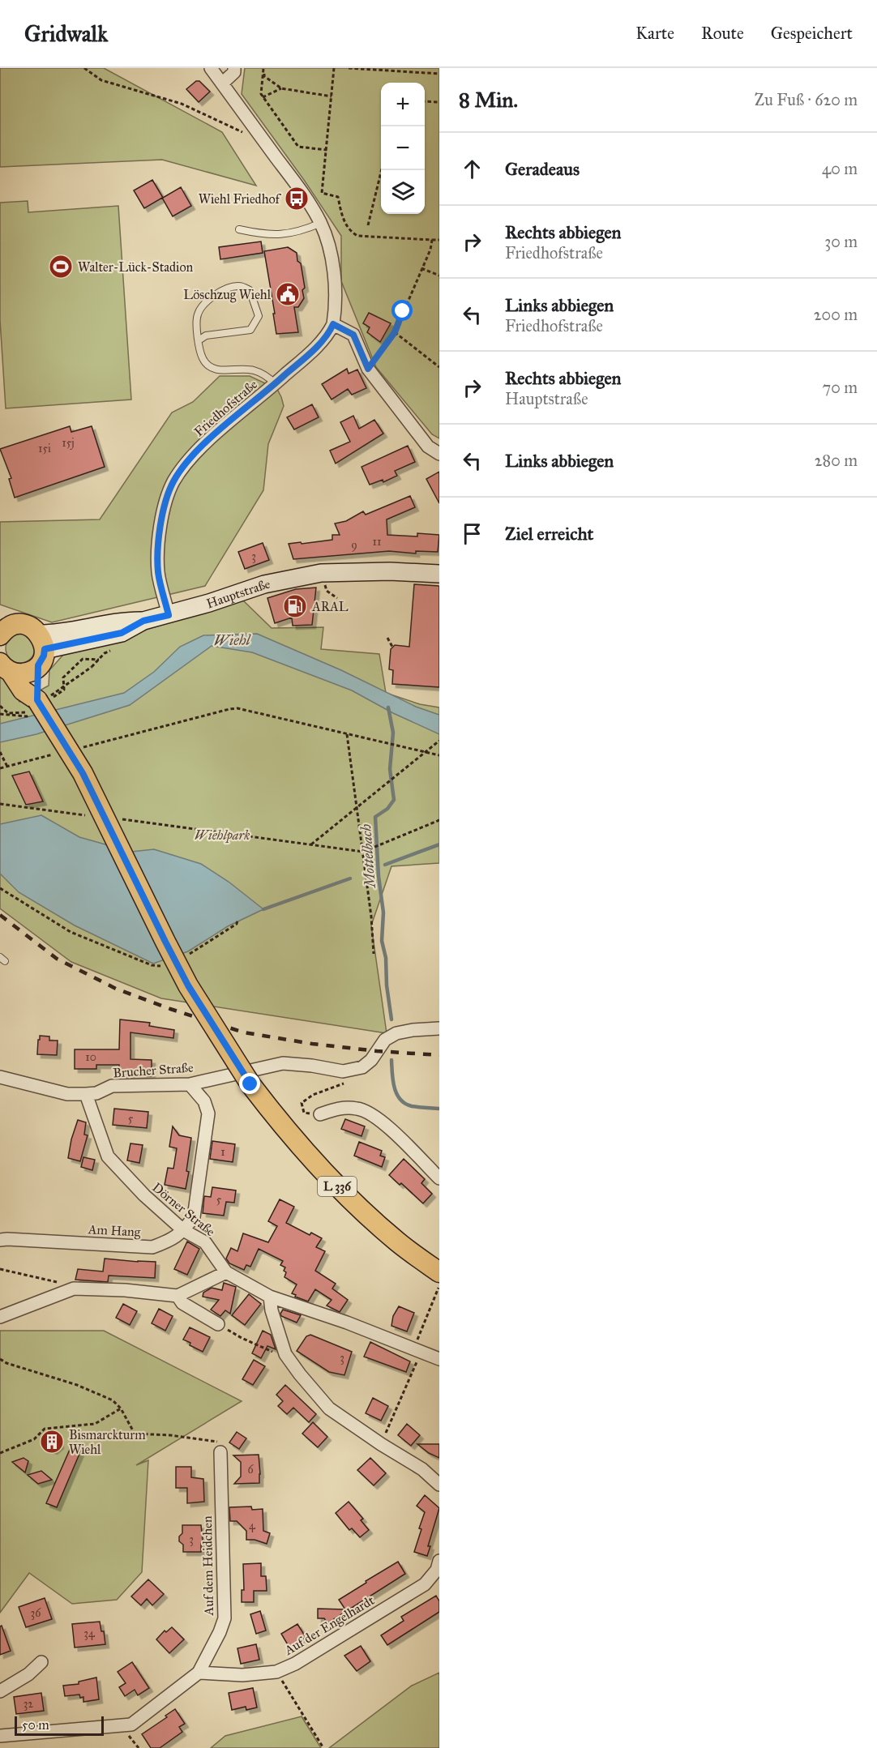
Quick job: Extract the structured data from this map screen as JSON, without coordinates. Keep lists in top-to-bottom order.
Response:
{
  "streets": {
    "main road": ["L 336"],
    "street": [
      "Friedhofstraße",
      "Hauptstraße",
      "Brucher Straße",
      "Dörner Straße",
      "Am Hang",
      "Auf dem Heidchen",
      "Auf der Engelhardt"
    ]
  },
  "crossings": [
    ["Friedhofstraße", "Hauptstraße"],
    ["Hauptstraße", "L 336"],
    ["Brucher Straße", "Dörner Straße"],
    ["Brucher Straße", "Am Hang"],
    ["Dörner Straße", "Am Hang"],
    ["Auf dem Heidchen", "Auf der Engelhardt"]
  ],
  "water": ["Wiehl", "Mottelbach"],
  "parks": ["Wiehlpark"],
  "places": {
    "bus stop": ["Wiehl Friedhof"],
    "sports": ["Walter-Lück-Stadion"],
    "public building": ["Löschzug Wiehl"],
    "fuel station": ["ARAL"],
    "building": ["Bismarckturm Wiehl"]
  },
  "house_numbers": [
    "15j",
    "15i",
    "11",
    "9",
    "3",
    "10",
    "5",
    "1",
    "5",
    "3",
    "6",
    "4",
    "3",
    "36",
    "34",
    "32"
  ],
  "scale_bar": "50 m",
  "page": {
    "header": "Gridwalk",
    "nav": ["Karte", "Route", "Gespeichert"],
    "heading": ["8 Min.", "Zu Fuß · 620 m"],
    "map_buttons": ["+", "−"],
    "list": [
      ["Geradeaus", "40 m"],
      ["Rechts abbiegen", "Friedhofstraße", "30 m"],
      ["Links abbiegen", "Friedhofstraße", "200 m"],
      ["Rechts abbiegen", "Hauptstraße", "70 m"],
      ["Links abbiegen", "280 m"],
      "Ziel erreicht"
    ],
    "scale": "50 m"
  }
}
